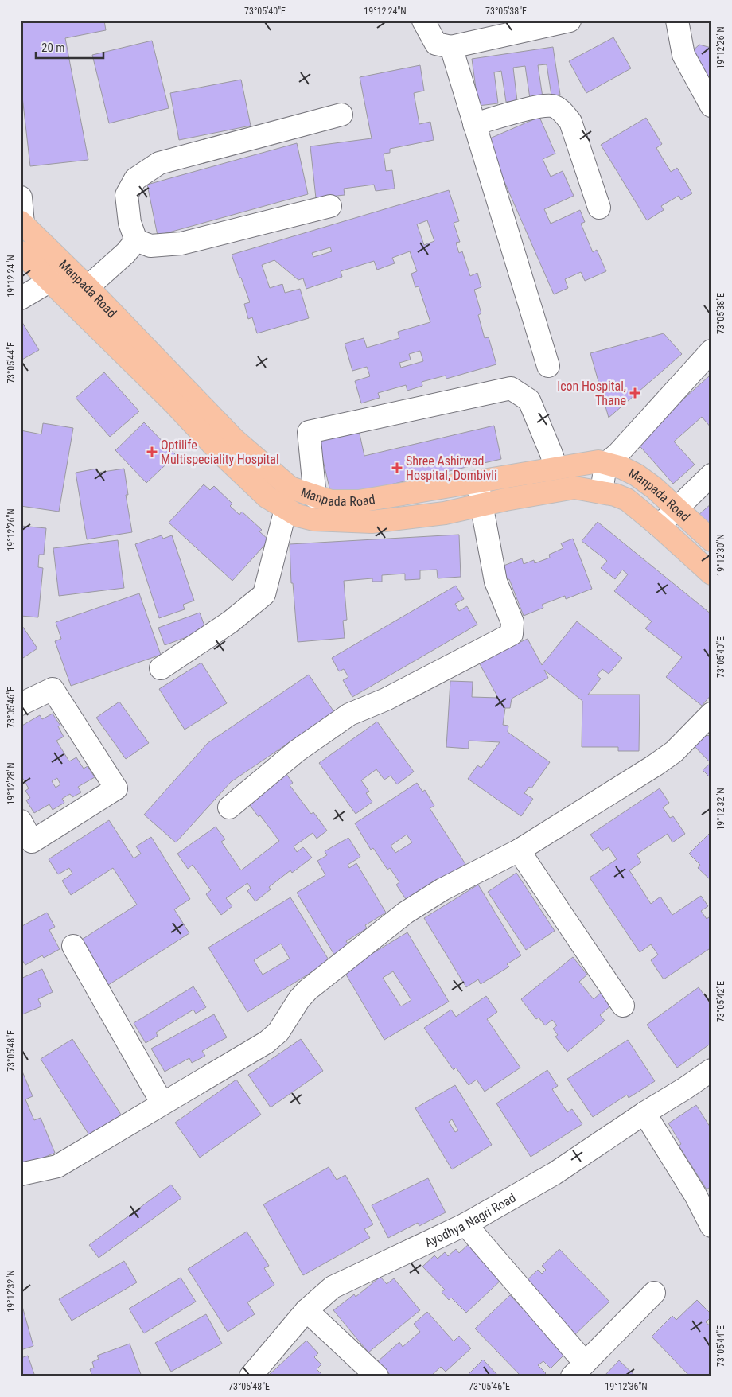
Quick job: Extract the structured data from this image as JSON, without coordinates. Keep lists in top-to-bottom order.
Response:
{
  "streets": {
    "main road": ["Manpada Road"],
    "street": ["Ayodhya Nagri Road"]
  },
  "places": {
    "health": ["Icon Hospital, Thane", "Optilife Multispeciality Hospital", "Shree Ashirwad Hospital, Dombivli"]
  },
  "scale_bar": "20 m",
  "coordinates": [
    "73°05'40\"E",
    "19°12'24\"N",
    "73°05'38\"E",
    "19°12'26\"N",
    "73°05'44\"E",
    "19°12'30\"N",
    "73°05'46\"E",
    "19°12'28\"N",
    "19°12'32\"N",
    "73°05'42\"E",
    "73°05'48\"E",
    "19°12'36\"N"
  ]
}
